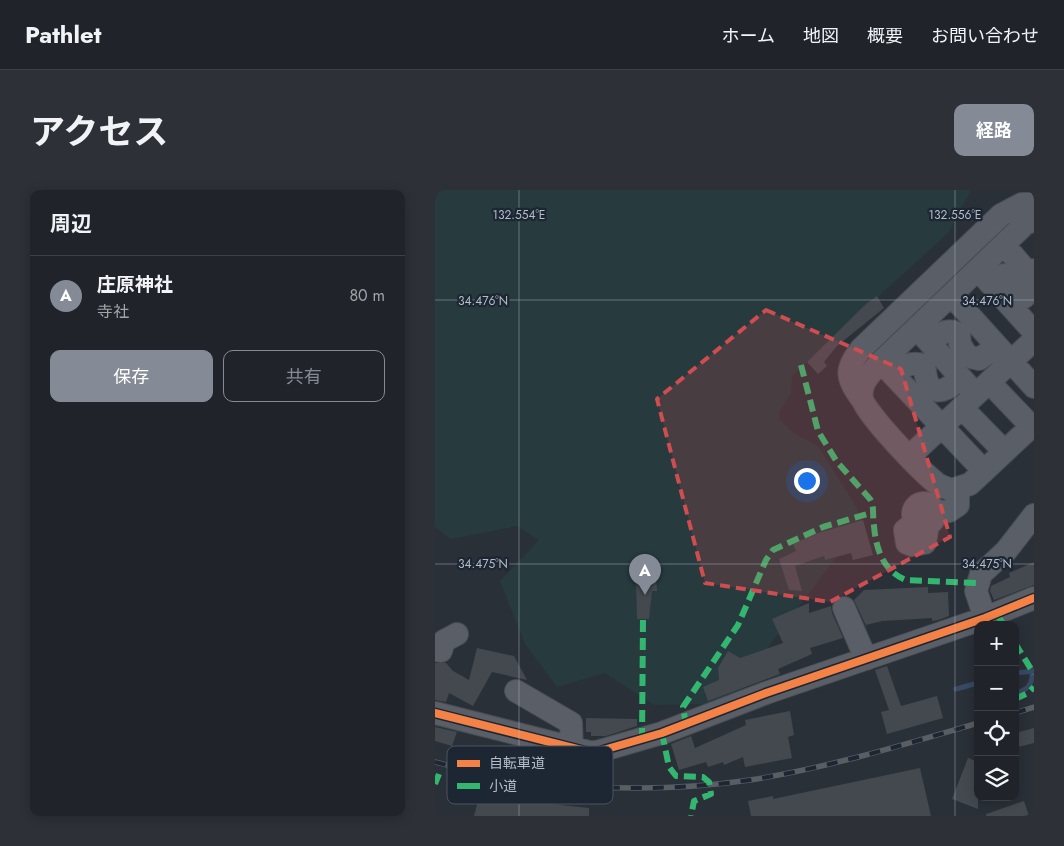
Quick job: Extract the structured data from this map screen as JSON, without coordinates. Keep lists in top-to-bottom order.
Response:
{
  "legend": ["自転車道", "小道"],
  "page": {
    "header": "Pathlet",
    "nav": [
      "ホーム",
      "地図",
      "概要",
      "お問い合わせ"
    ],
    "title": "アクセス",
    "buttons": [
      "経路",
      ["保存", "共有"]
    ],
    "heading": "周辺",
    "list": [
      {
        "mark": "A",
        "name": "庄原神社",
        "note": "寺社",
        "value": "80 m"
      }
    ],
    "pins": "A",
    "map_buttons": ["+", "−"]
  },
  "coordinates": [
    "132.554°E",
    "132.556°E",
    "34.476°N",
    "34.475°N"
  ]
}
